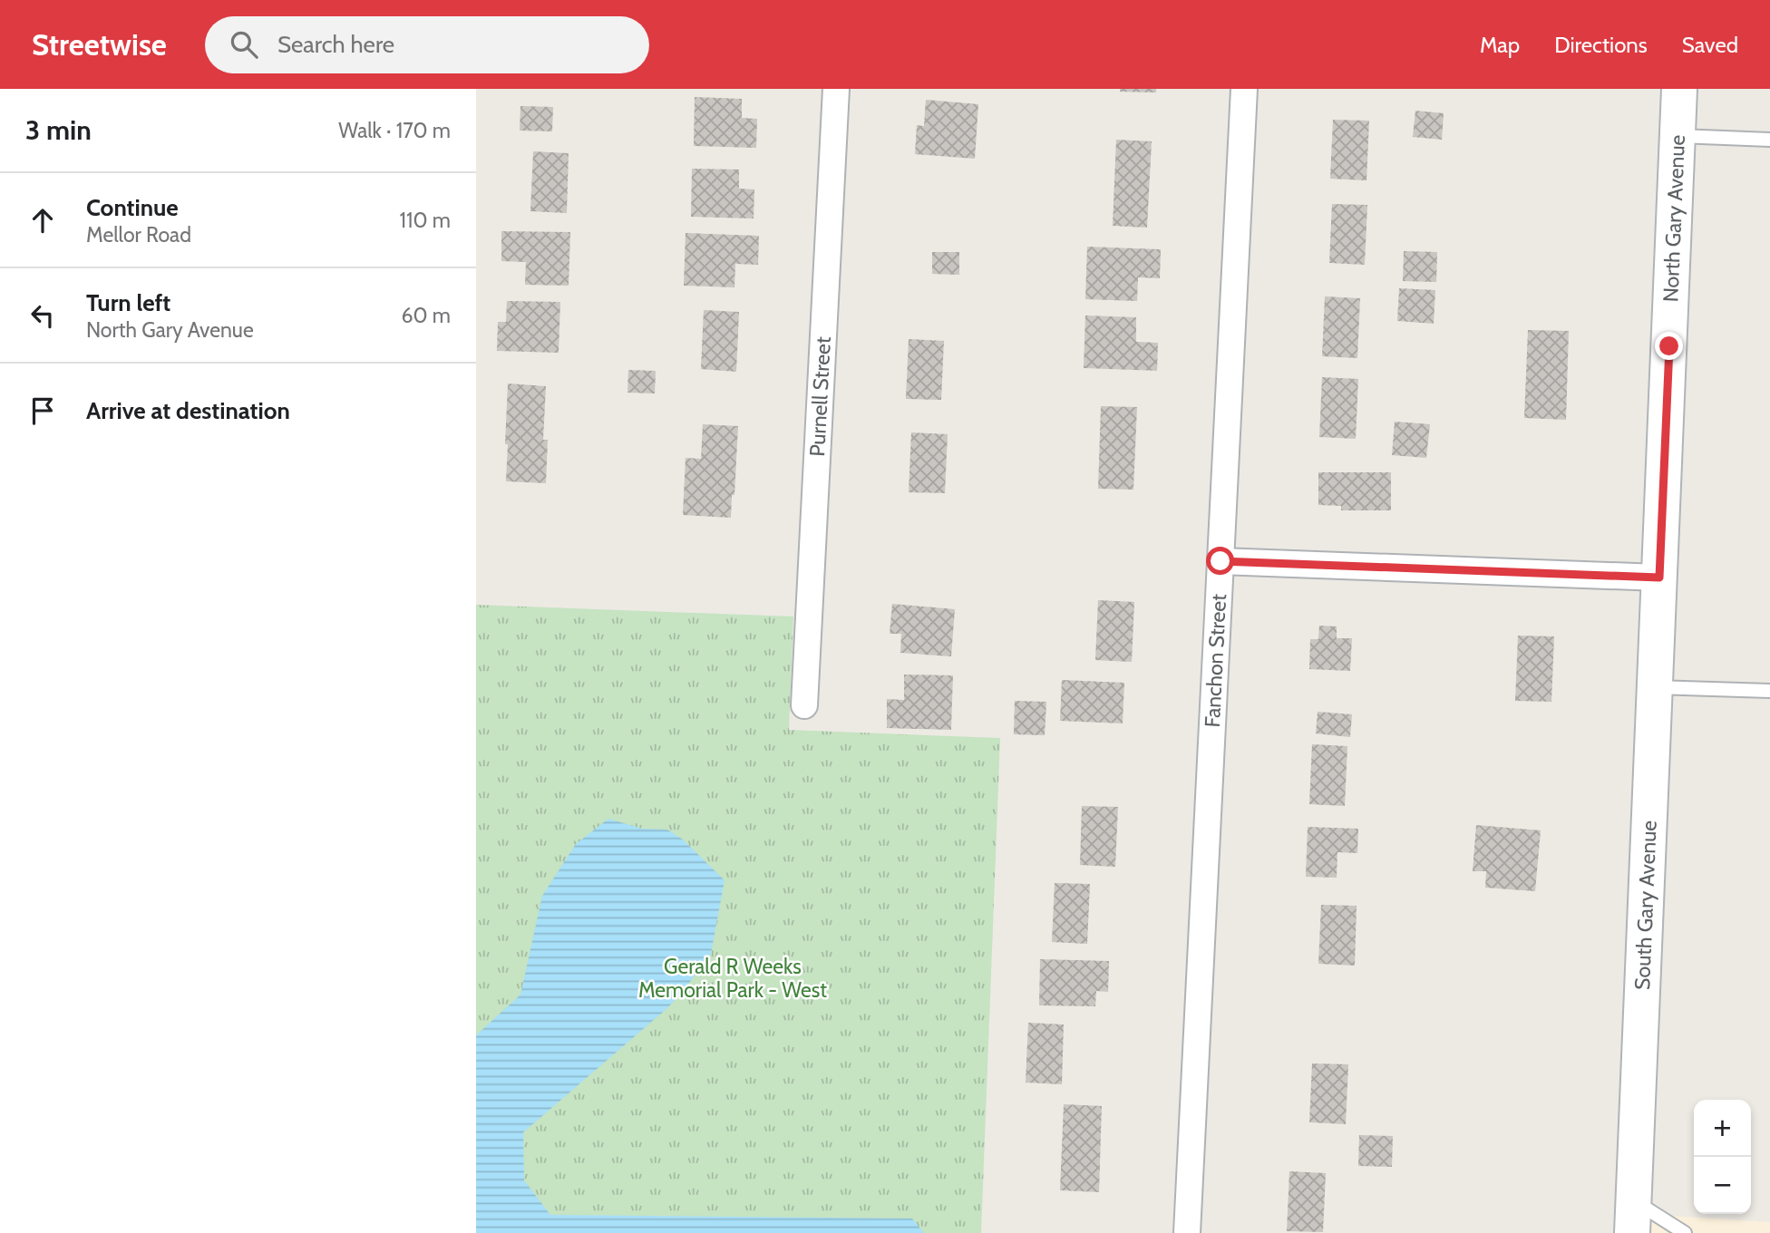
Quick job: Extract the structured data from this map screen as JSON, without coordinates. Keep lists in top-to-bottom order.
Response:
{
  "streets": {
    "main road": ["North Gary Avenue", "South Gary Avenue"],
    "street": ["Purnell Street", "Fanchon Street"]
  },
  "crossings": [
    ["North Gary Avenue", "South Gary Avenue"]
  ],
  "parks": ["Gerald R Weeks Memorial Park - West"],
  "page": {
    "header": "Streetwise",
    "search": "Search here",
    "nav": ["Map", "Directions", "Saved"],
    "heading": ["3 min", "Walk · 170 m"],
    "list": [
      ["Continue", "Mellor Road", "110 m"],
      ["Turn left", "North Gary Avenue", "60 m"],
      "Arrive at destination"
    ],
    "map_buttons": ["+", "−"]
  }
}
